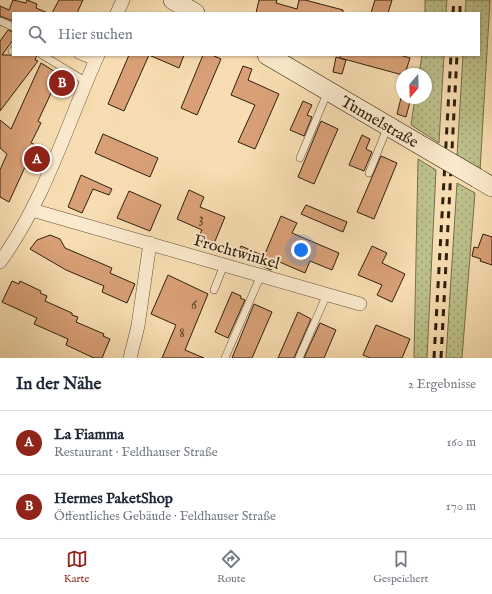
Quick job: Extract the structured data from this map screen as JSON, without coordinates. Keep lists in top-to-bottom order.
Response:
{
  "streets": {
    "street": ["Tunnelstraße", "Frochtwinkel"]
  },
  "house_numbers": ["3", "6", "8"],
  "north": "bottom",
  "page": {
    "search": "Hier suchen",
    "pins": ["B", "A"],
    "heading": ["In der Nähe", "2 Ergebnisse"],
    "list": [
      {
        "mark": "A",
        "name": "La Fiamma",
        "note": "Restaurant · Feldhauser Straße",
        "value": "160 m"
      },
      {
        "mark": "B",
        "name": "Hermes PaketShop",
        "note": "Öffentliches Gebäude · Feldhauser Straße",
        "value": "170 m"
      }
    ],
    "nav": ["Karte", "Route", "Gespeichert"]
  }
}
